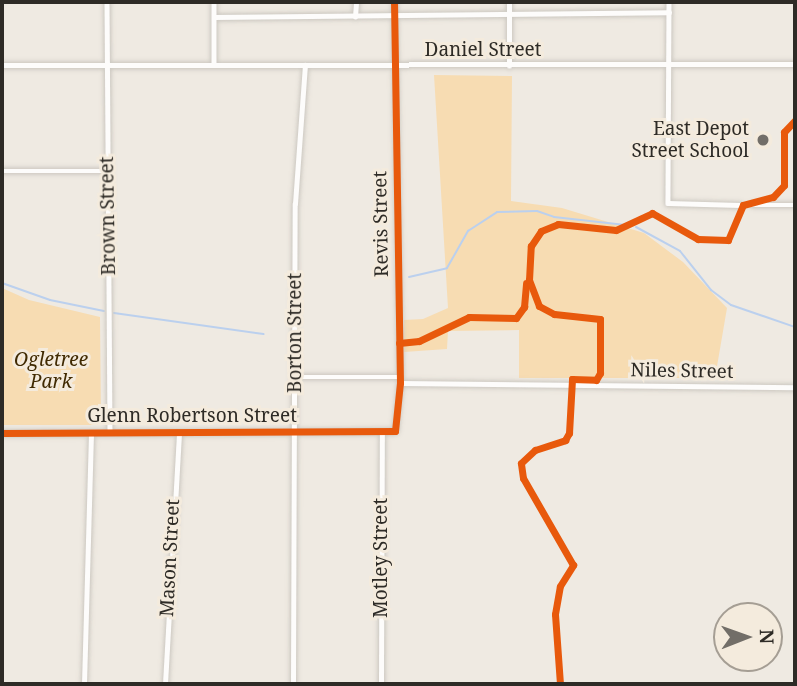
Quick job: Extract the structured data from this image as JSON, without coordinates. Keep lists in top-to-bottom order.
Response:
{
  "streets": {
    "street": [
      "Daniel Street",
      "Brown Street",
      "Revis Street",
      "Borton Street",
      "Niles Street",
      "Glenn Robertson Street",
      "Mason Street",
      "Motley Street"
    ]
  },
  "crossings": [
    ["Daniel Street", "Brown Street"],
    ["Daniel Street", "Revis Street"],
    ["Daniel Street", "Borton Street"],
    ["Brown Street", "Glenn Robertson Street"],
    ["Revis Street", "Niles Street"],
    ["Revis Street", "Glenn Robertson Street"],
    ["Revis Street", "Motley Street"],
    ["Borton Street", "Niles Street"],
    ["Borton Street", "Glenn Robertson Street"],
    ["Glenn Robertson Street", "Mason Street"],
    ["Glenn Robertson Street", "Motley Street"]
  ],
  "parks": ["Ogletree Park"],
  "places": ["East Depot Street School"],
  "north": "right"
}
